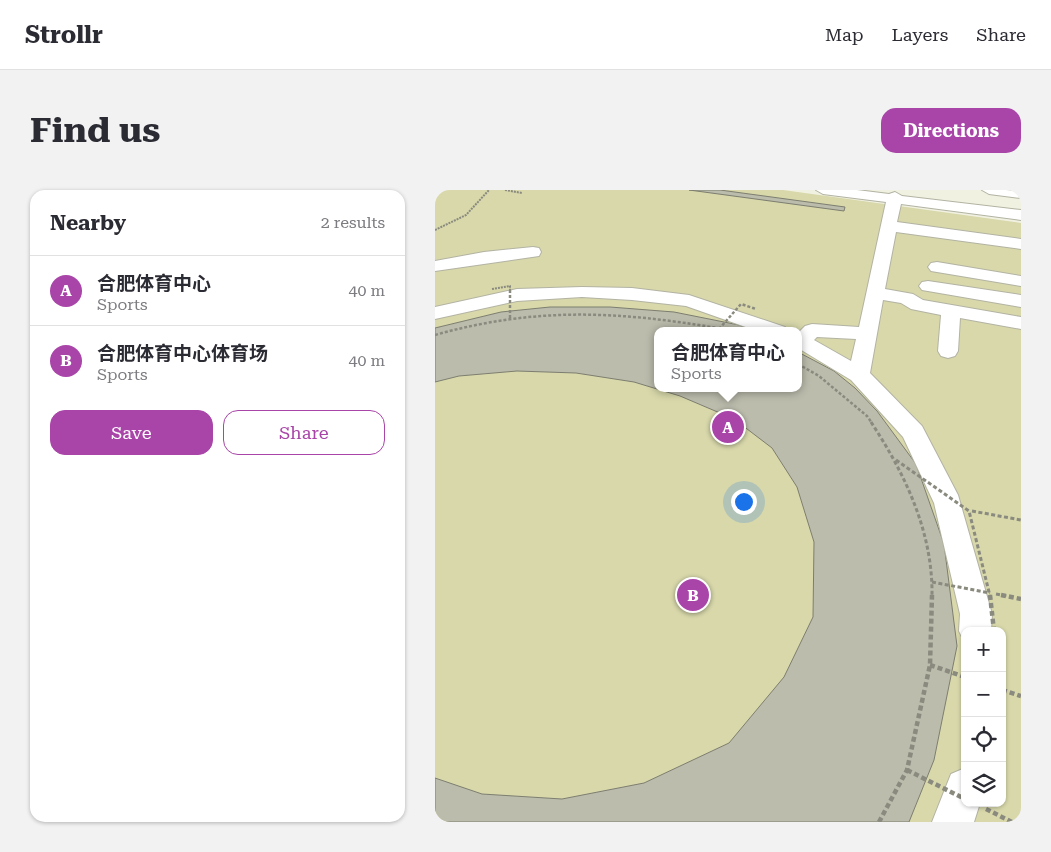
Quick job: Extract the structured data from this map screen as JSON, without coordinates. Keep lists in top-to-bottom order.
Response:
{
  "page": {
    "header": "Strollr",
    "nav": ["Map", "Layers", "Share"],
    "buttons": [
      "Directions",
      ["Save", "Share"]
    ],
    "title": "Find us",
    "heading": ["Nearby", "2 results"],
    "list": [
      {
        "mark": "A",
        "name": "合肥体育中心",
        "note": "Sports",
        "value": "40 m"
      },
      {
        "mark": "B",
        "name": "合肥体育中心体育场",
        "note": "Sports",
        "value": "40 m"
      }
    ],
    "popup": ["合肥体育中心", "Sports"],
    "pins": ["A", "B"],
    "map_buttons": ["+", "−"]
  }
}
